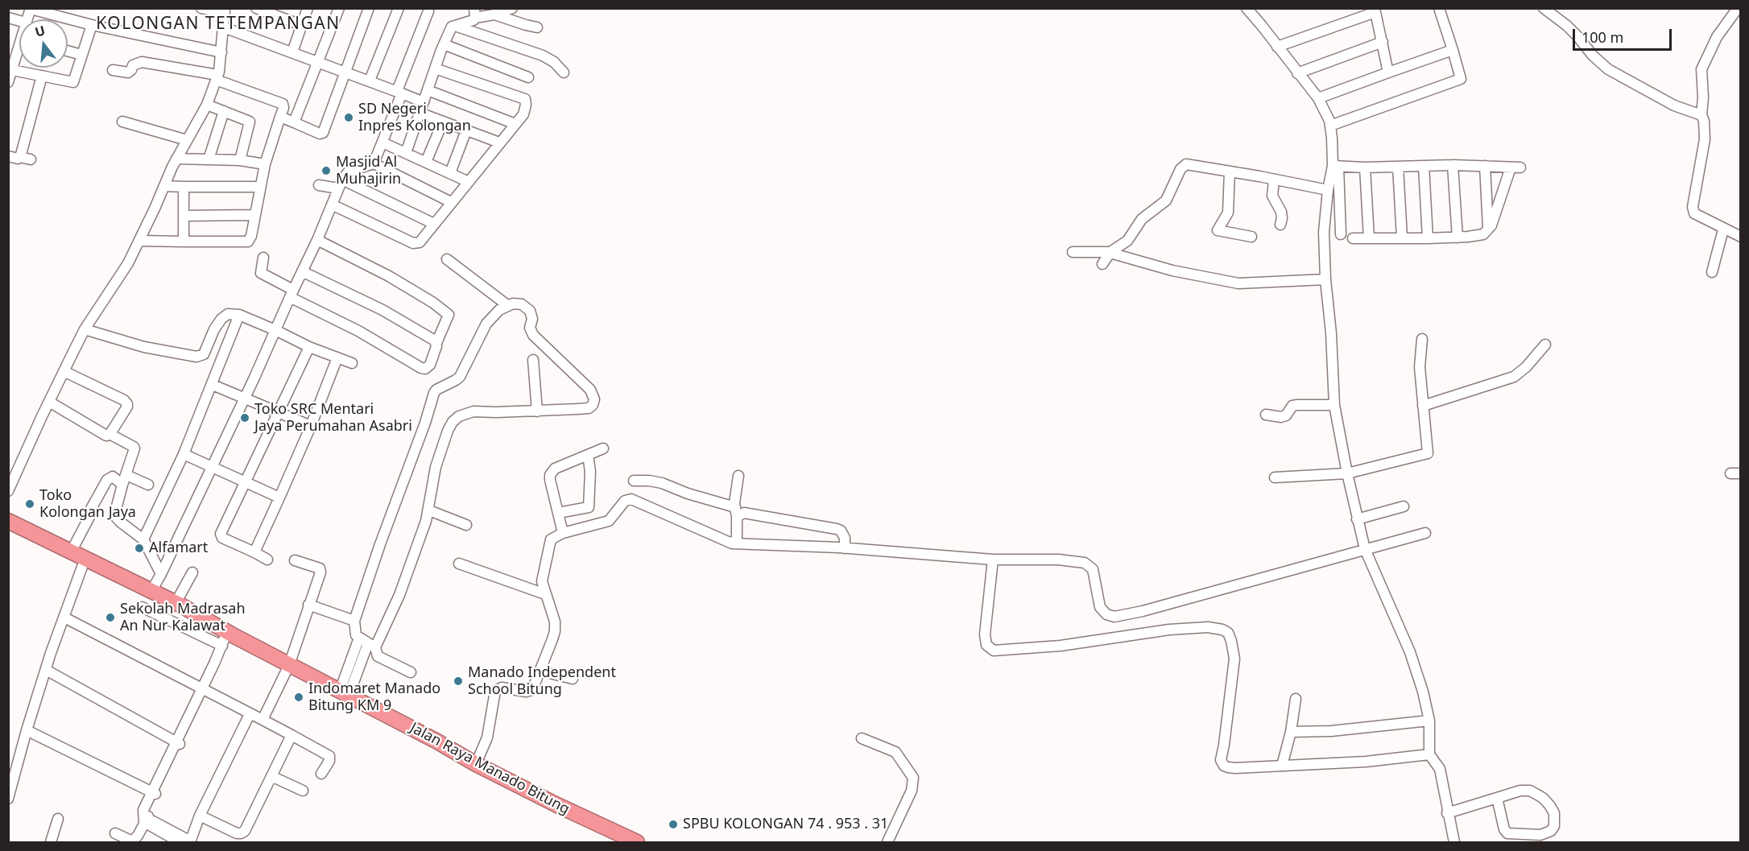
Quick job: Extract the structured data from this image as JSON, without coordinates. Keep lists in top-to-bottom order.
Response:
{
  "streets": {
    "highway": ["Jalan Raya Manado Bitung"]
  },
  "districts": ["KOLONGAN TETEMPANGAN"],
  "places": [
    "SD Negeri Inpres Kolongan",
    "Masjid Al Muhajirin",
    "Toko SRC Mentari Jaya Perumahan Asabri",
    "Toko Kolongan Jaya",
    "Alfamart",
    "Sekolah Madrasah An Nur Kalawat",
    "Manado Independent School Bitung",
    "Indomaret Manado Bitung KM 9",
    "SPBU KOLONGAN 74 . 953 . 31"
  ],
  "scale_bar": "100 m",
  "north": "top"
}
